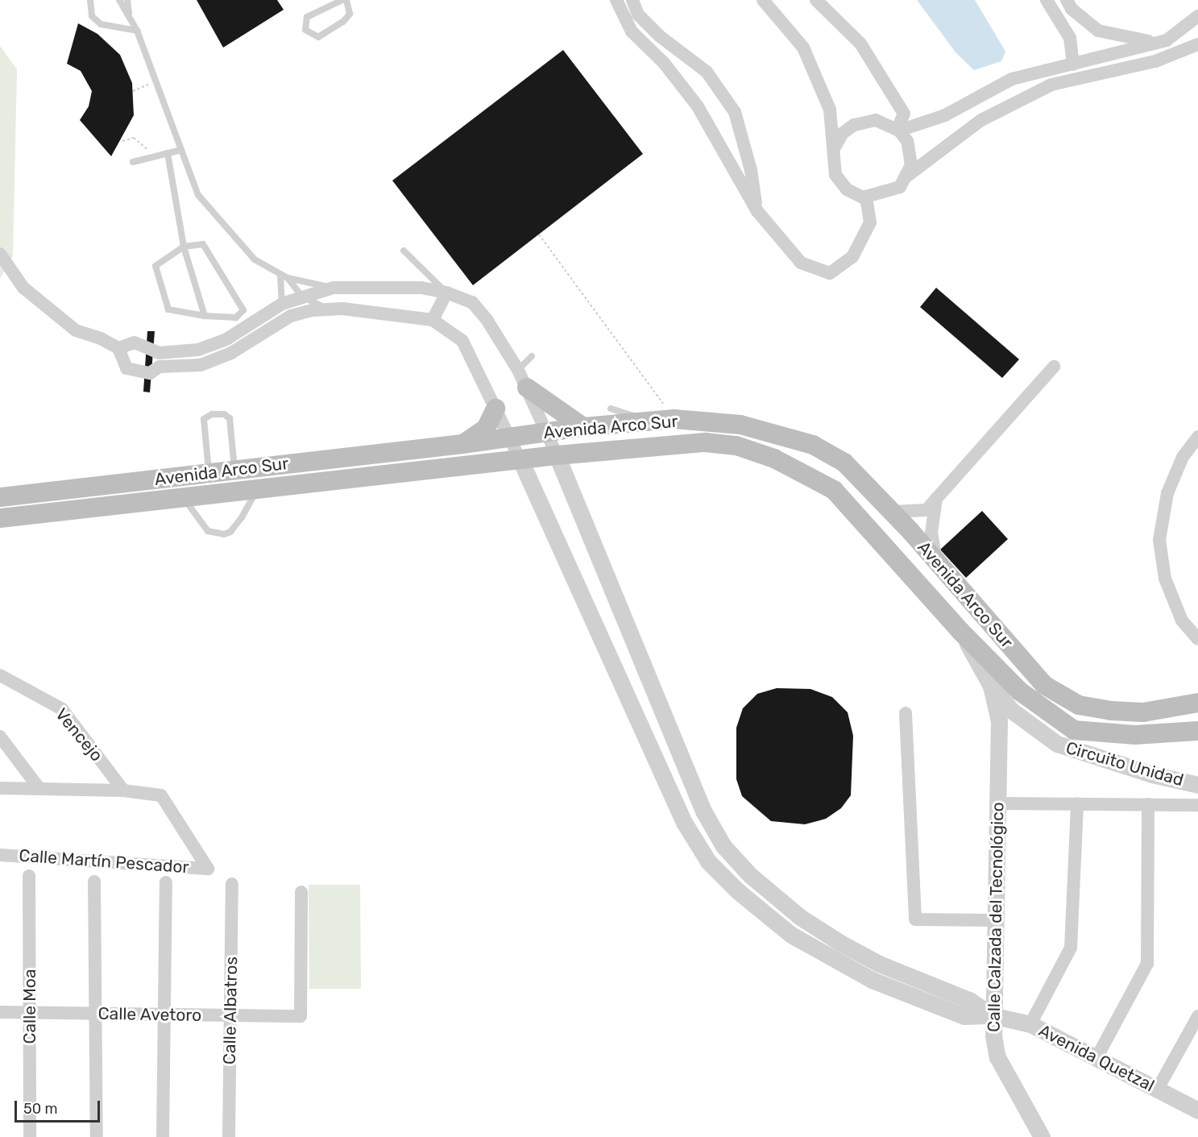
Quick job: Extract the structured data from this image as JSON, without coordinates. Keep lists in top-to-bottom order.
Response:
{
  "streets": {
    "main road": ["Avenida Arco Sur"],
    "street": [
      "Vencejo",
      "Circuito Unidad",
      "Calle Martín Pescador",
      "Calle Calzada del Tecnológico",
      "Calle Moa",
      "Calle Albatros",
      "Calle Avetoro",
      "Avenida Quetzal"
    ]
  },
  "crossings": [
    ["Avenida Arco Sur", "Circuito Unidad"],
    ["Vencejo", "Calle Martín Pescador"],
    ["Circuito Unidad", "Calle Calzada del Tecnológico"],
    ["Calle Calzada del Tecnológico", "Avenida Quetzal"],
    ["Calle Moa", "Calle Avetoro"],
    ["Calle Albatros", "Calle Avetoro"]
  ],
  "scale_bar": "50 m"
}
